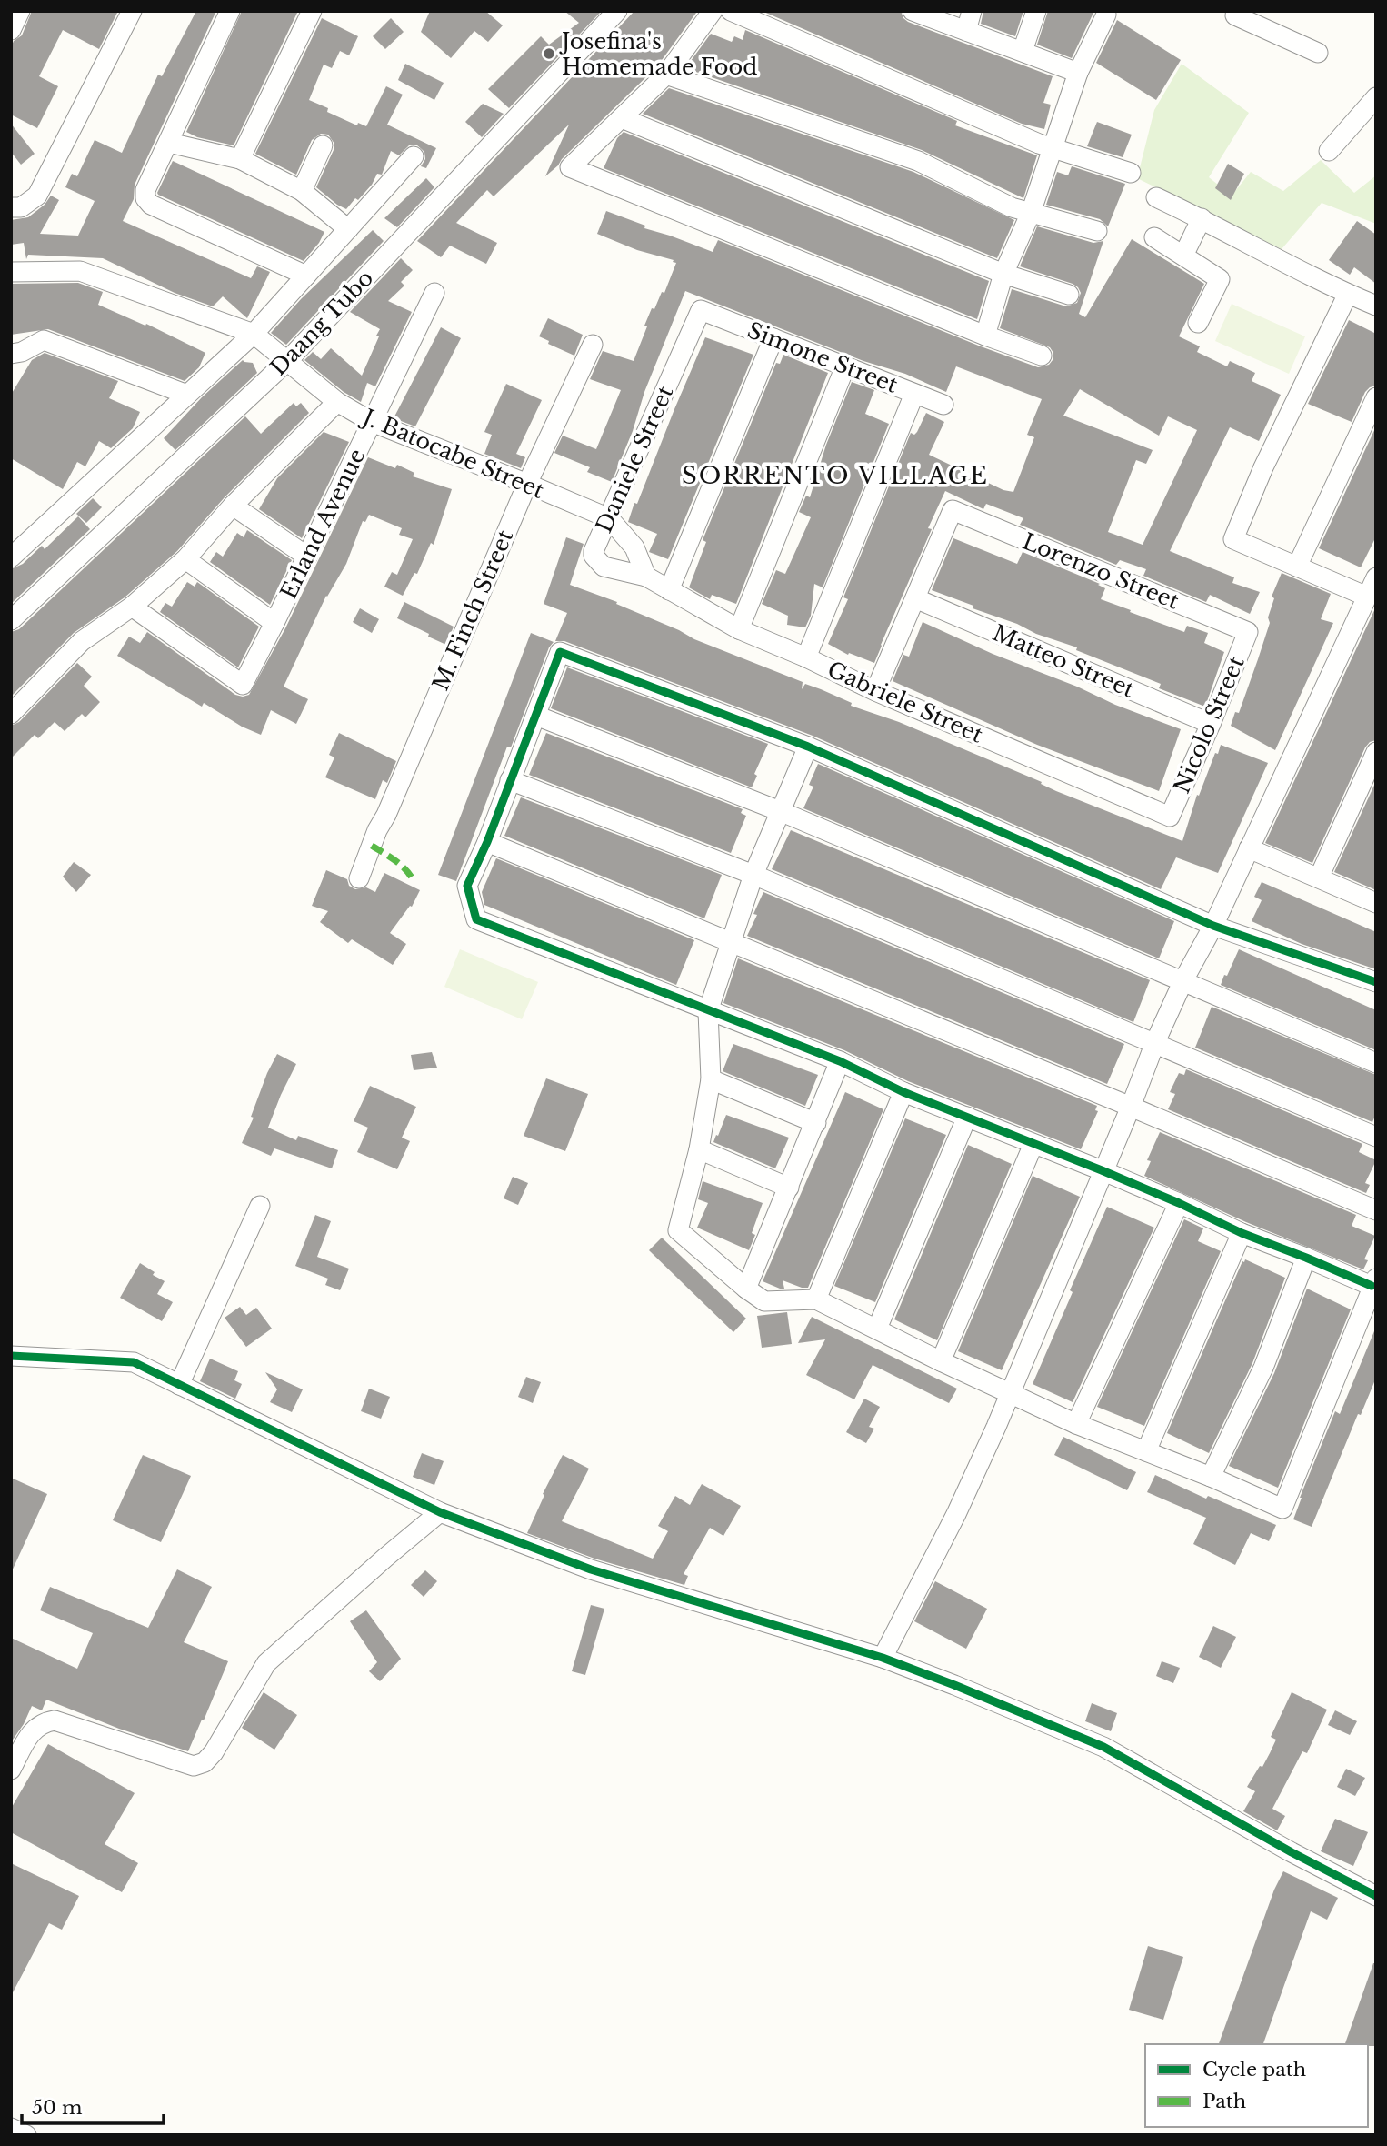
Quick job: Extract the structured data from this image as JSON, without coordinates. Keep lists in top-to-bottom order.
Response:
{
  "streets": {
    "street": [
      "Daang Tubo",
      "Simone Street",
      "J. Batocabe Street",
      "Daniele Street",
      "Erland Avenue",
      "Lorenzo Street",
      "M. Finch Street",
      "Matteo Street",
      "Gabriele Street",
      "Nicolo Street"
    ]
  },
  "crossings": [
    ["Daang Tubo", "J. Batocabe Street"],
    ["Simone Street", "Daniele Street"],
    ["J. Batocabe Street", "Daniele Street"],
    ["J. Batocabe Street", "Erland Avenue"],
    ["J. Batocabe Street", "M. Finch Street"],
    ["Daniele Street", "Gabriele Street"],
    ["Lorenzo Street", "Matteo Street"],
    ["Lorenzo Street", "Nicolo Street"],
    ["Matteo Street", "Nicolo Street"],
    ["Gabriele Street", "Nicolo Street"]
  ],
  "districts": ["SORRENTO VILLAGE"],
  "places": ["Josefina's Homemade Food"],
  "legend": ["Cycle path", "Path"],
  "scale_bar": "50 m"
}
